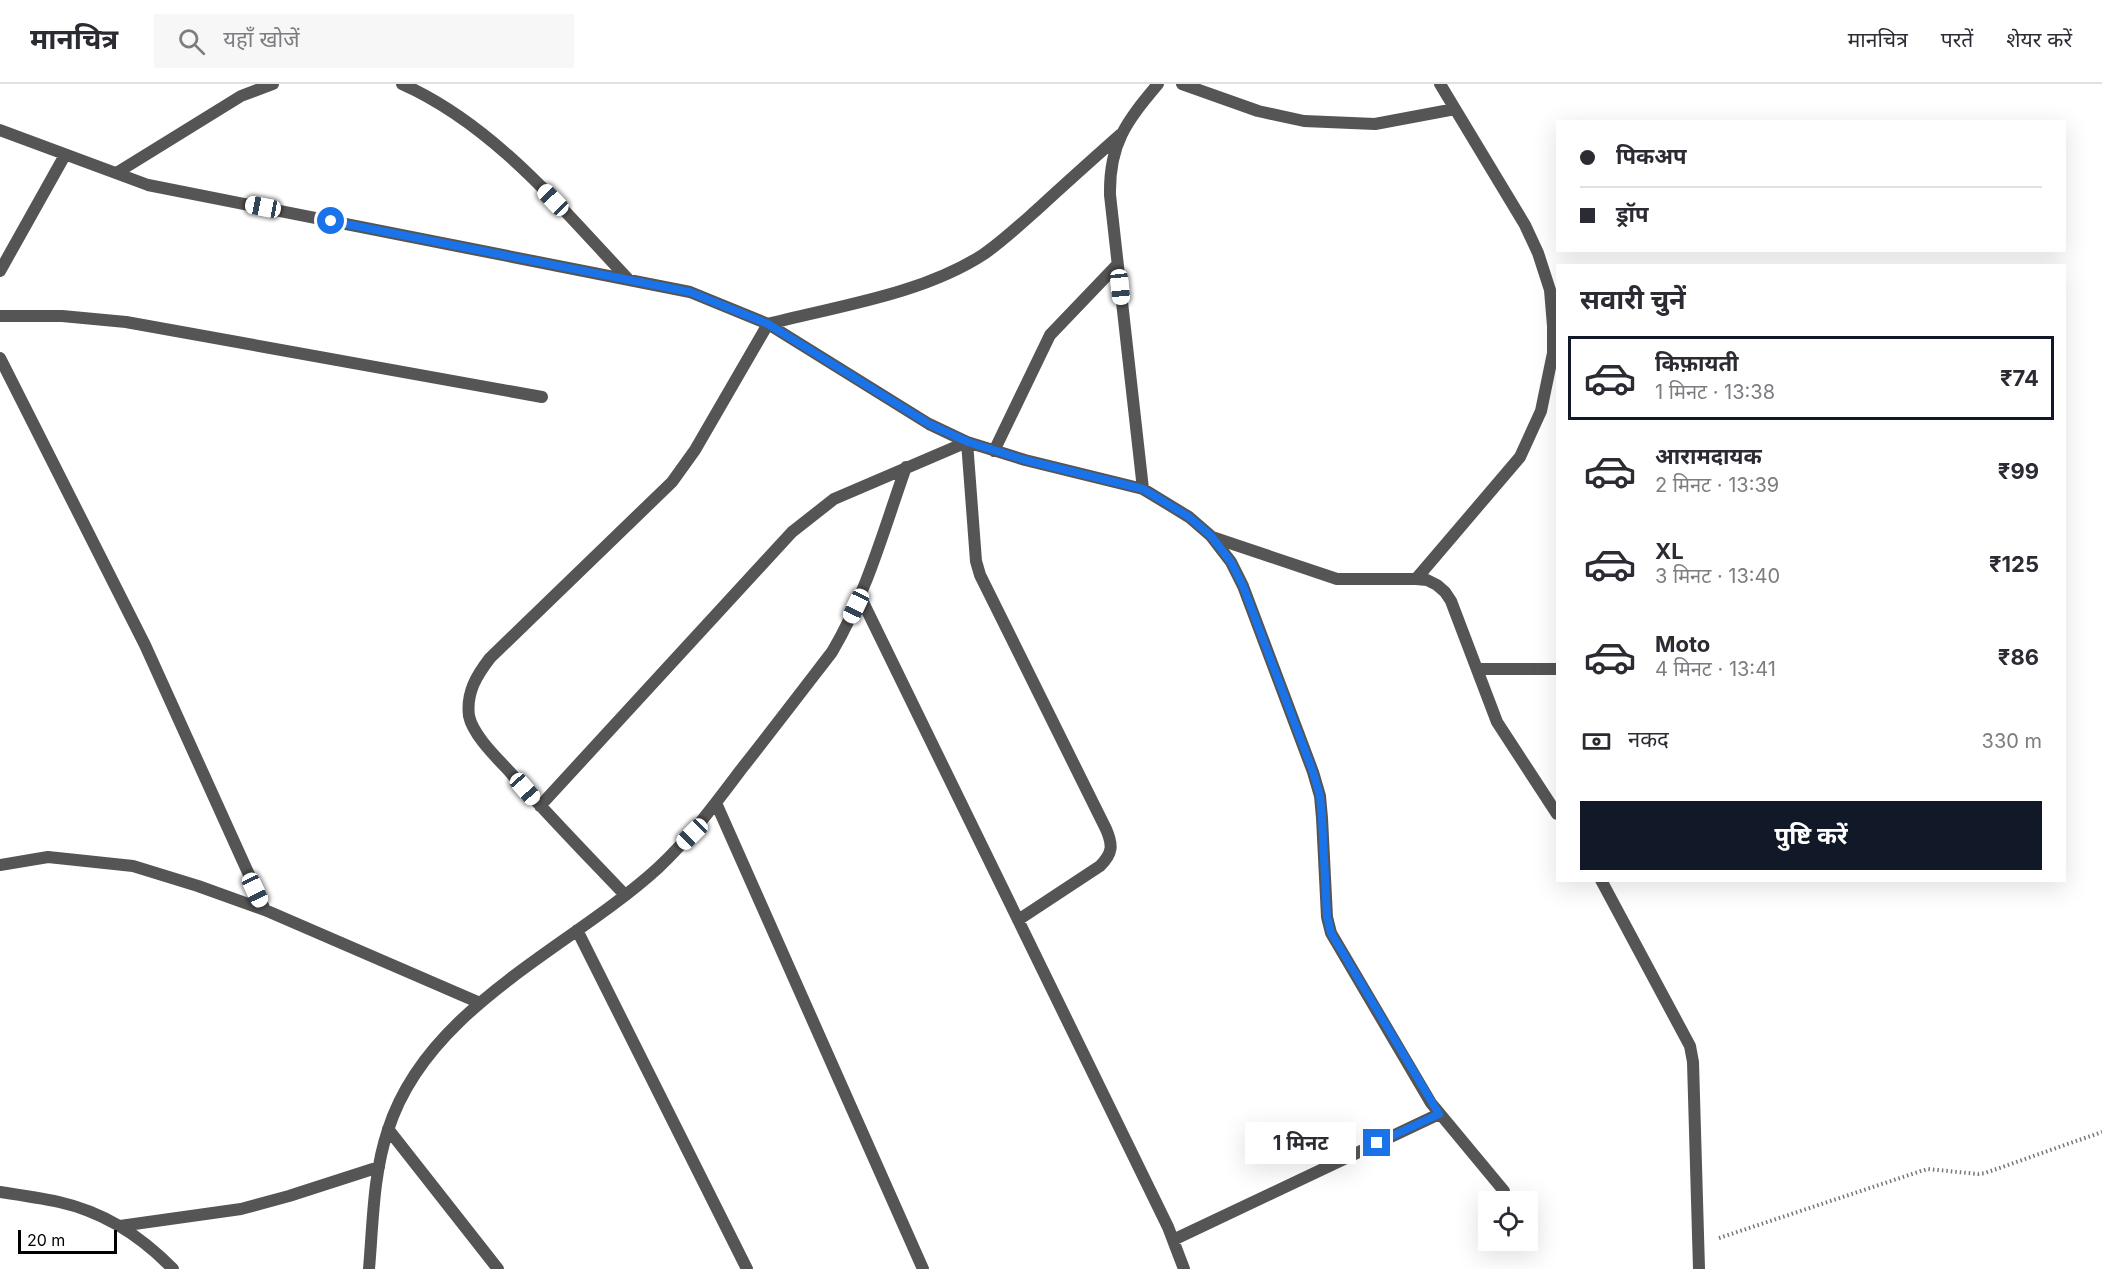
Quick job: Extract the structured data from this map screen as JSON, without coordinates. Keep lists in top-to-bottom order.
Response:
{
  "scale_bar": "20 m",
  "page": {
    "header": "मानचित्र",
    "search": "यहाँ खोजें",
    "nav": ["मानचित्र", "परतें", "शेयर करें"],
    "banner": ["पिकअप", "ड्रॉप"],
    "heading": "सवारी चुनें",
    "list": [
      {
        "name": "किफ़ायती",
        "note": "1 मिनट · 13:38",
        "value": "₹74"
      },
      {
        "name": "आरामदायक",
        "note": "2 मिनट · 13:39",
        "value": "₹99"
      },
      {
        "name": "XL",
        "note": "3 मिनट · 13:40",
        "value": "₹125"
      },
      {
        "name": "Moto",
        "note": "4 मिनट · 13:41",
        "value": "₹86"
      }
    ],
    "pay": ["नकद", "330 m"],
    "buttons": "पुष्टि करें",
    "bubble": "1 मिनट",
    "scale": "20 m"
  }
}
